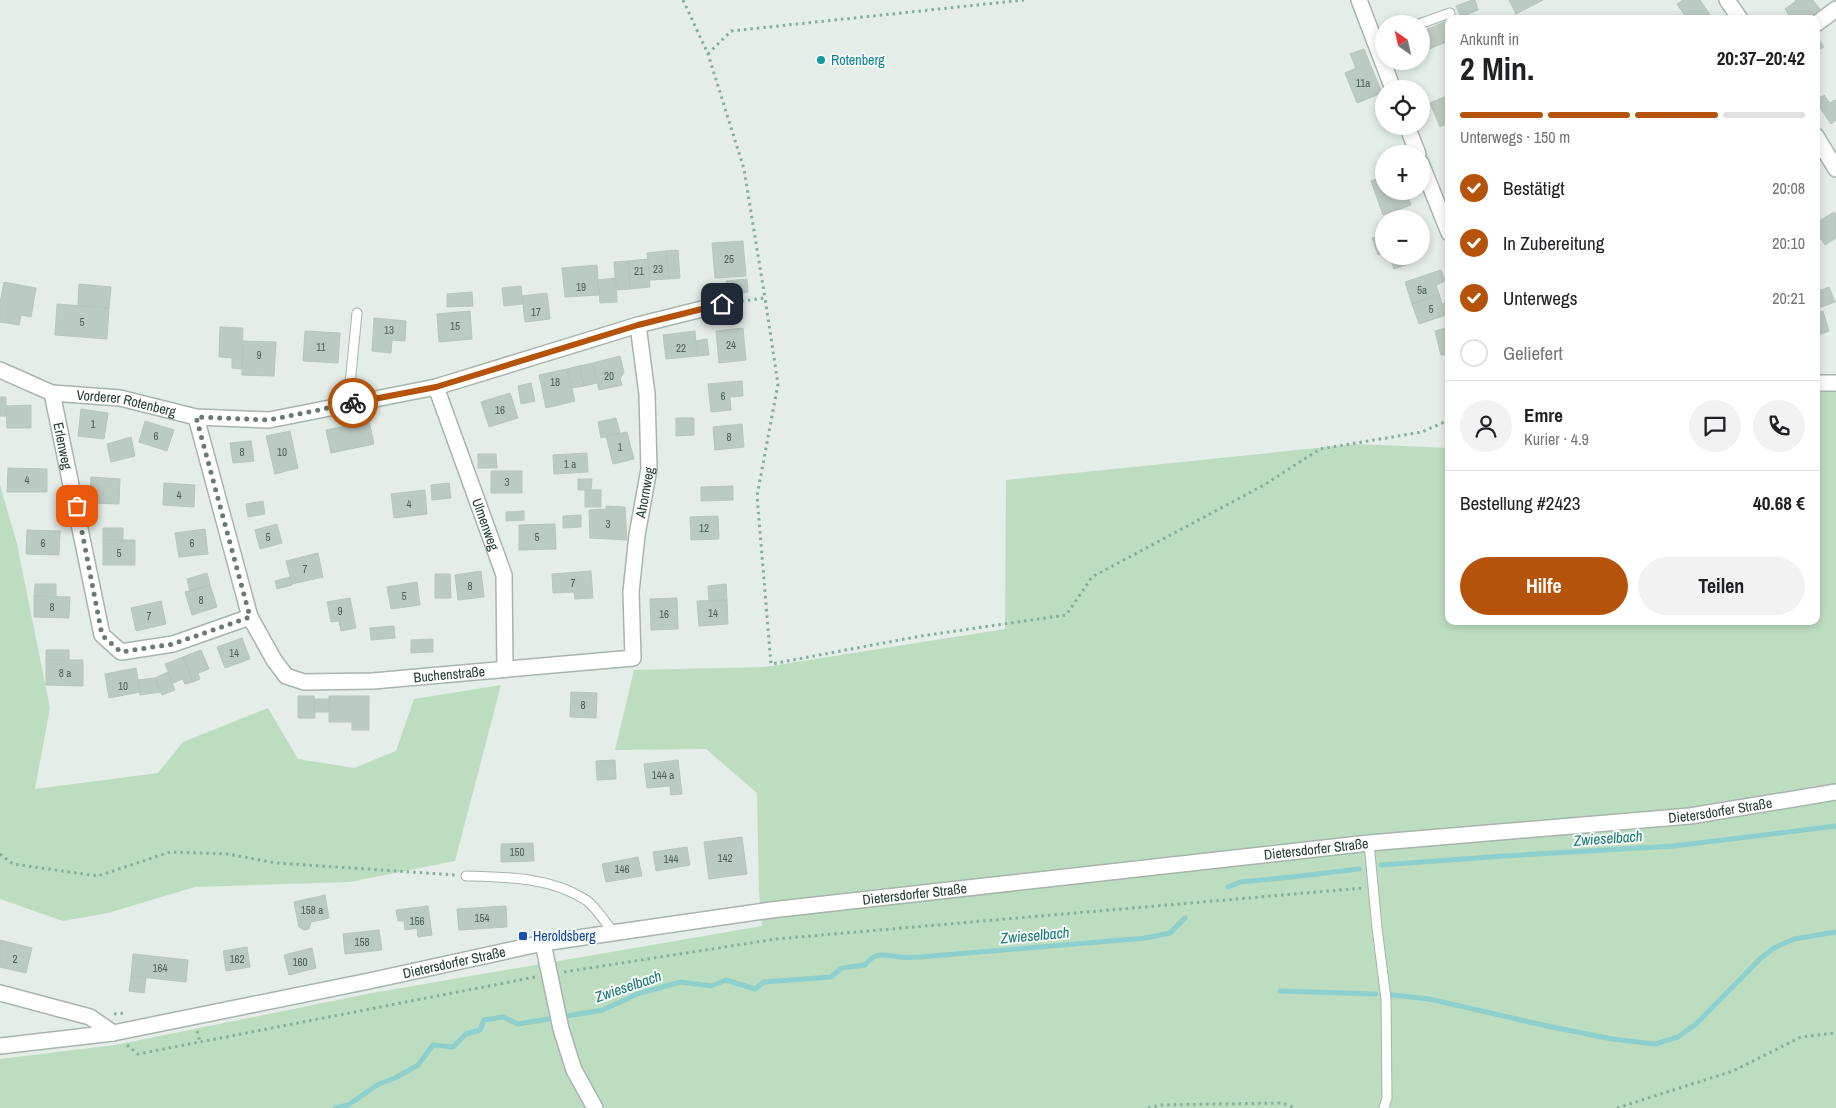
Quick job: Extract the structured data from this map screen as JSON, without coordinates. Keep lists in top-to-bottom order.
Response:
{
  "streets": {
    "street": [
      "Vorderer Rotenberg",
      "Erlenweg",
      "Ahornweg",
      "Ulmenweg",
      "Buchenstraße",
      "Dietersdorfer Straße"
    ]
  },
  "crossings": [
    ["Vorderer Rotenberg", "Erlenweg"],
    ["Vorderer Rotenberg", "Ahornweg"],
    ["Vorderer Rotenberg", "Ulmenweg"],
    ["Vorderer Rotenberg", "Buchenstraße"],
    ["Erlenweg", "Buchenstraße"],
    ["Ahornweg", "Buchenstraße"],
    ["Ulmenweg", "Buchenstraße"]
  ],
  "water": ["Zwieselbach"],
  "places": {
    "other": ["Rotenberg"],
    "transit": ["Heroldsberg"]
  },
  "house_numbers": [
    "11a",
    "25",
    "23",
    "21",
    "19",
    "5a",
    "5",
    "17",
    "5",
    "15",
    "13",
    "24",
    "11",
    "22",
    "9",
    "20",
    "18",
    "6",
    "16",
    "1",
    "6",
    "8",
    "1",
    "8",
    "10",
    "1 a",
    "4",
    "3",
    "4",
    "4",
    "3",
    "12",
    "5",
    "5",
    "6",
    "6",
    "5",
    "7",
    "7",
    "8",
    "5",
    "8",
    "8",
    "9",
    "14",
    "16",
    "7",
    "14",
    "8 a",
    "10",
    "8",
    "144 a",
    "150",
    "142",
    "144",
    "146",
    "158 a",
    "154",
    "156",
    "158",
    "2",
    "162",
    "160",
    "164"
  ],
  "north": "top left",
  "page": {
    "map_buttons": ["+", "−"],
    "heading": ["2 Min.", "Ankunft in", "20:37–20:42"],
    "panel": [
      "Emre",
      "Kurier · 4.9",
      "Bestellung #2423",
      "40.68 €"
    ],
    "bar": "Unterwegs · 150 m",
    "list": [
      ["Bestätigt", "20:08"],
      ["In Zubereitung", "20:10"],
      ["Unterwegs", "20:21"],
      "Geliefert"
    ],
    "buttons": ["Hilfe", "Teilen"]
  }
}
